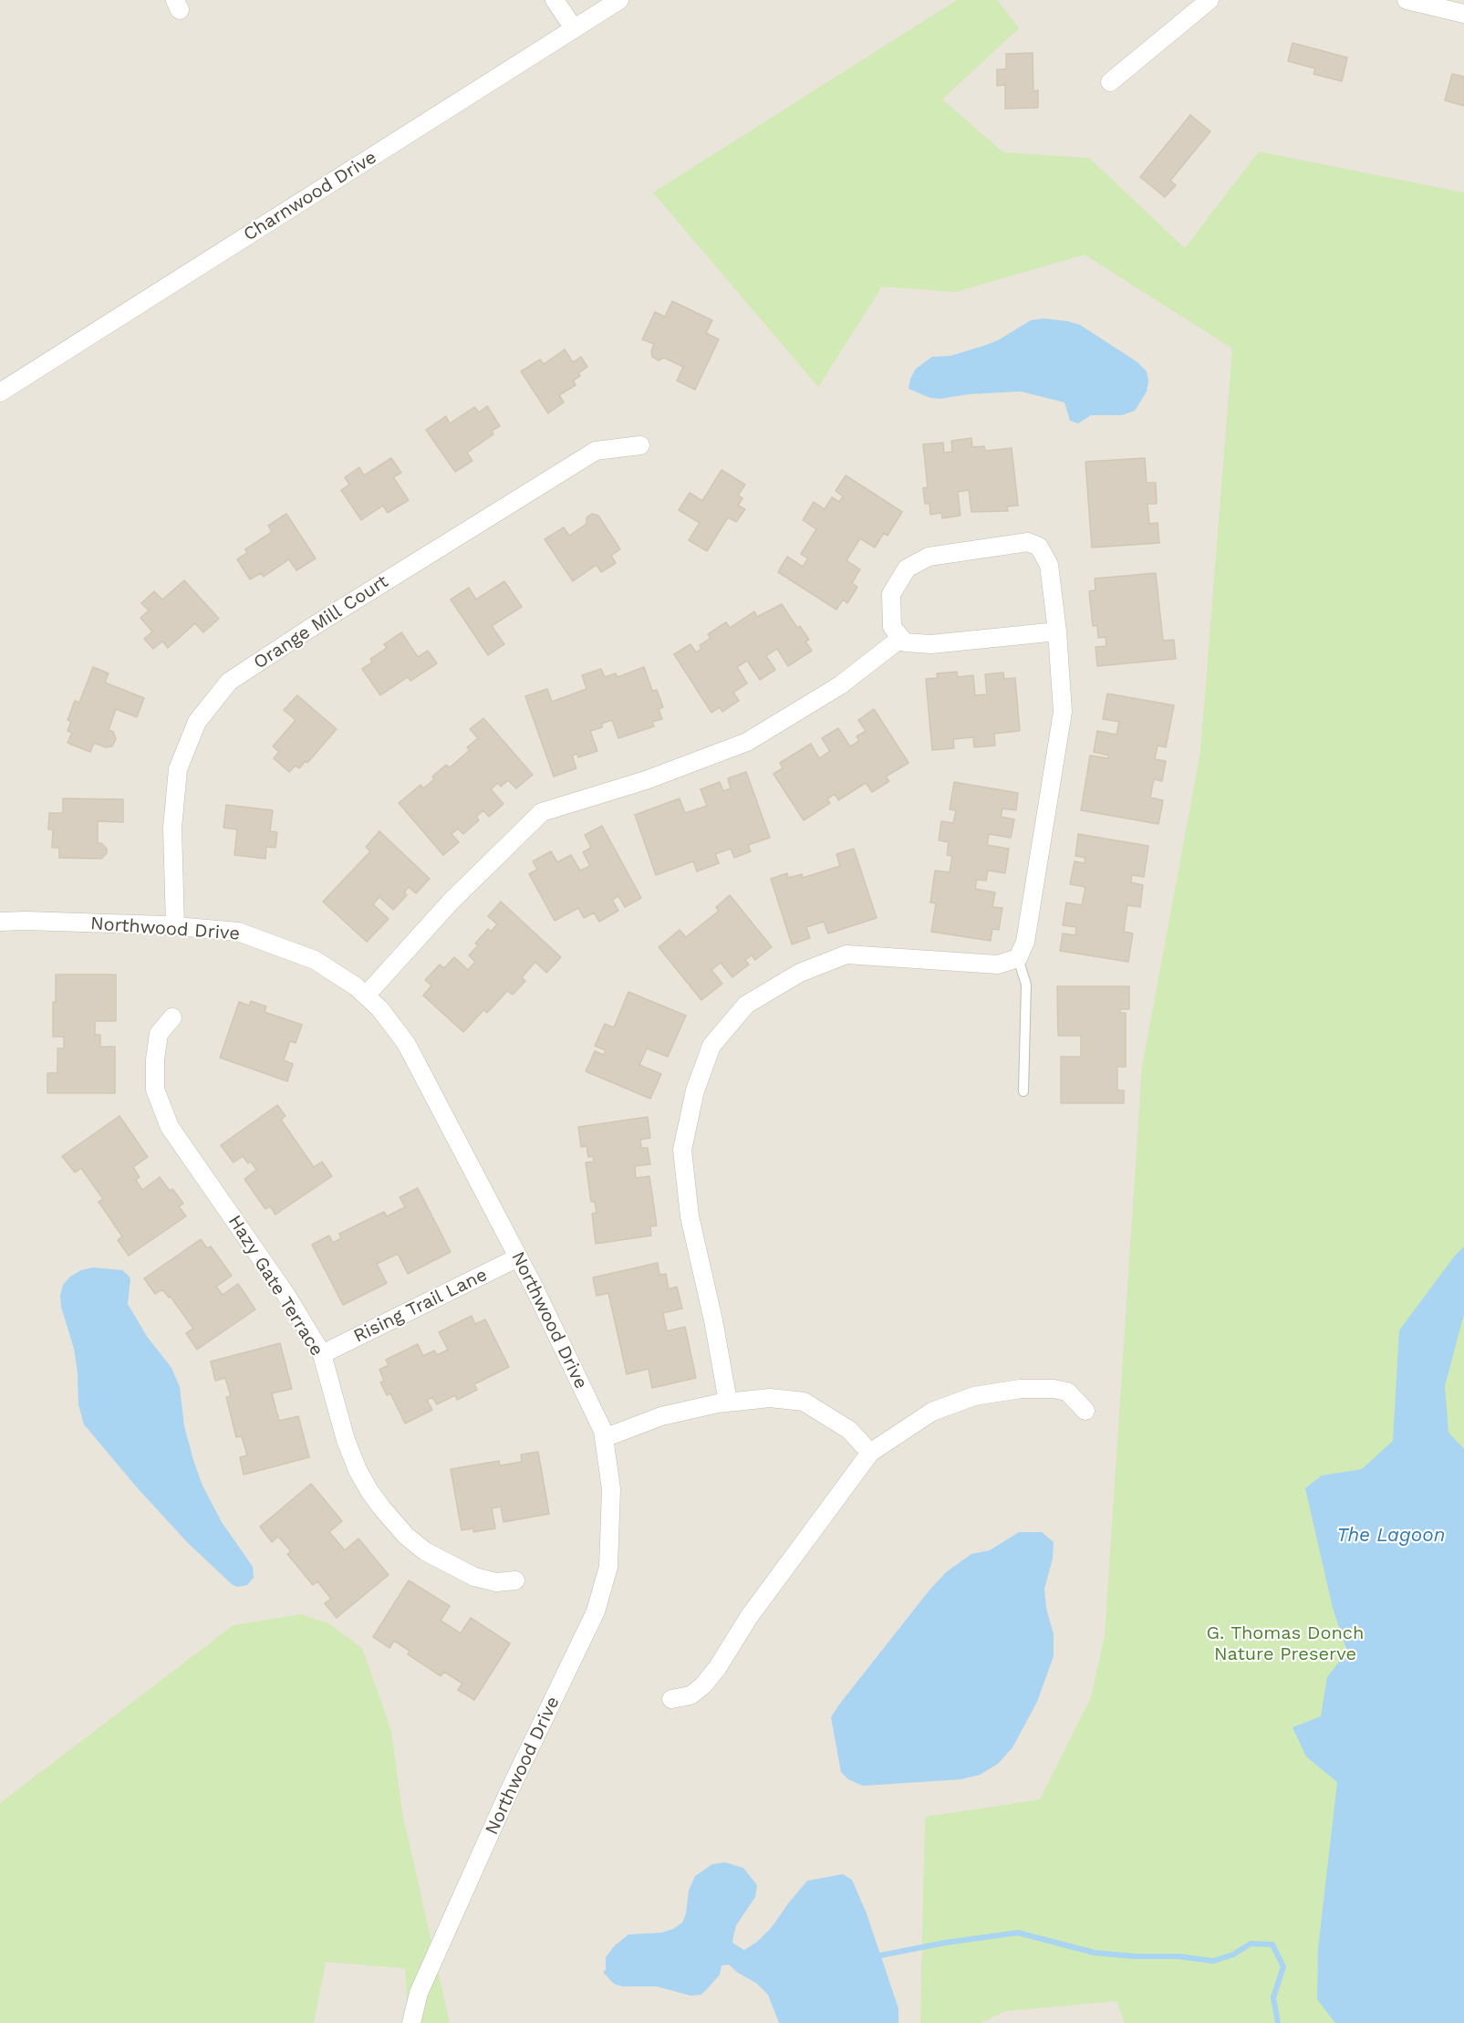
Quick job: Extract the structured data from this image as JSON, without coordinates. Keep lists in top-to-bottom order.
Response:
{
  "streets": {
    "street": [
      "Charnwood Drive",
      "Orange Mill Court",
      "Northwood Drive",
      "Hazy Gate Terrace",
      "Rising Trail Lane"
    ]
  },
  "crossings": [
    ["Orange Mill Court", "Northwood Drive"],
    ["Northwood Drive", "Rising Trail Lane"],
    ["Hazy Gate Terrace", "Rising Trail Lane"]
  ],
  "water": ["The Lagoon"],
  "parks": ["G. Thomas Donch Nature Preserve"]
}
